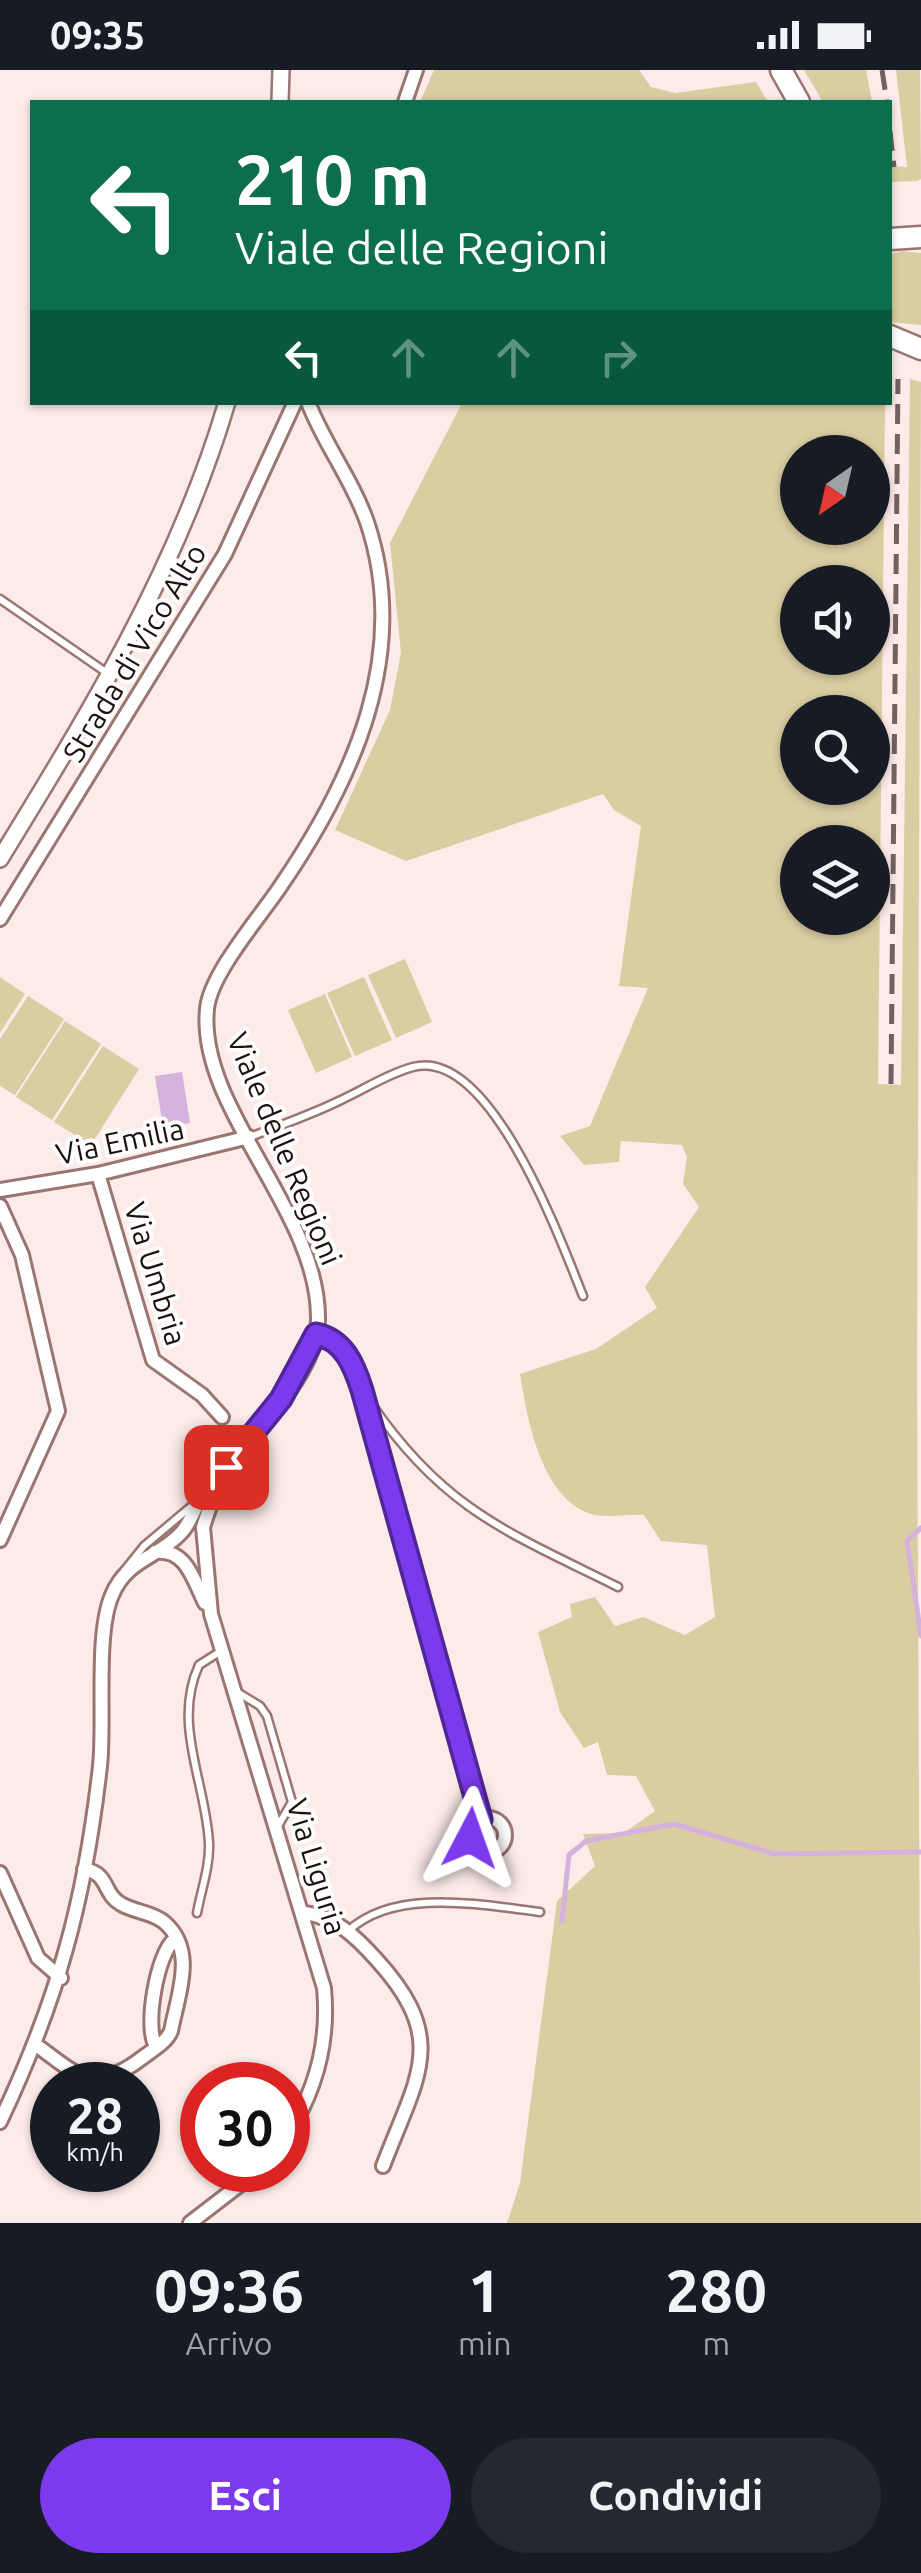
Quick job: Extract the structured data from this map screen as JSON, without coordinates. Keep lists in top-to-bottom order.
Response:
{
  "streets": {
    "street": [
      "Strada di Vico Alto",
      "Via Emilia",
      "Viale delle Regioni",
      "Via Umbria",
      "Via Liguria"
    ]
  },
  "crossings": [
    ["Via Emilia", "Viale delle Regioni"],
    ["Via Emilia", "Via Umbria"]
  ],
  "north": "bottom left",
  "page": {
    "status": "09:35",
    "turn": ["210 m", "Viale delle Regioni"],
    "speed": "28 km/h",
    "limit": "30",
    "eta": [
      "09:36",
      "Arrivo",
      "1",
      "min",
      "280",
      "m"
    ],
    "buttons": ["Esci", "Condividi"]
  }
}
